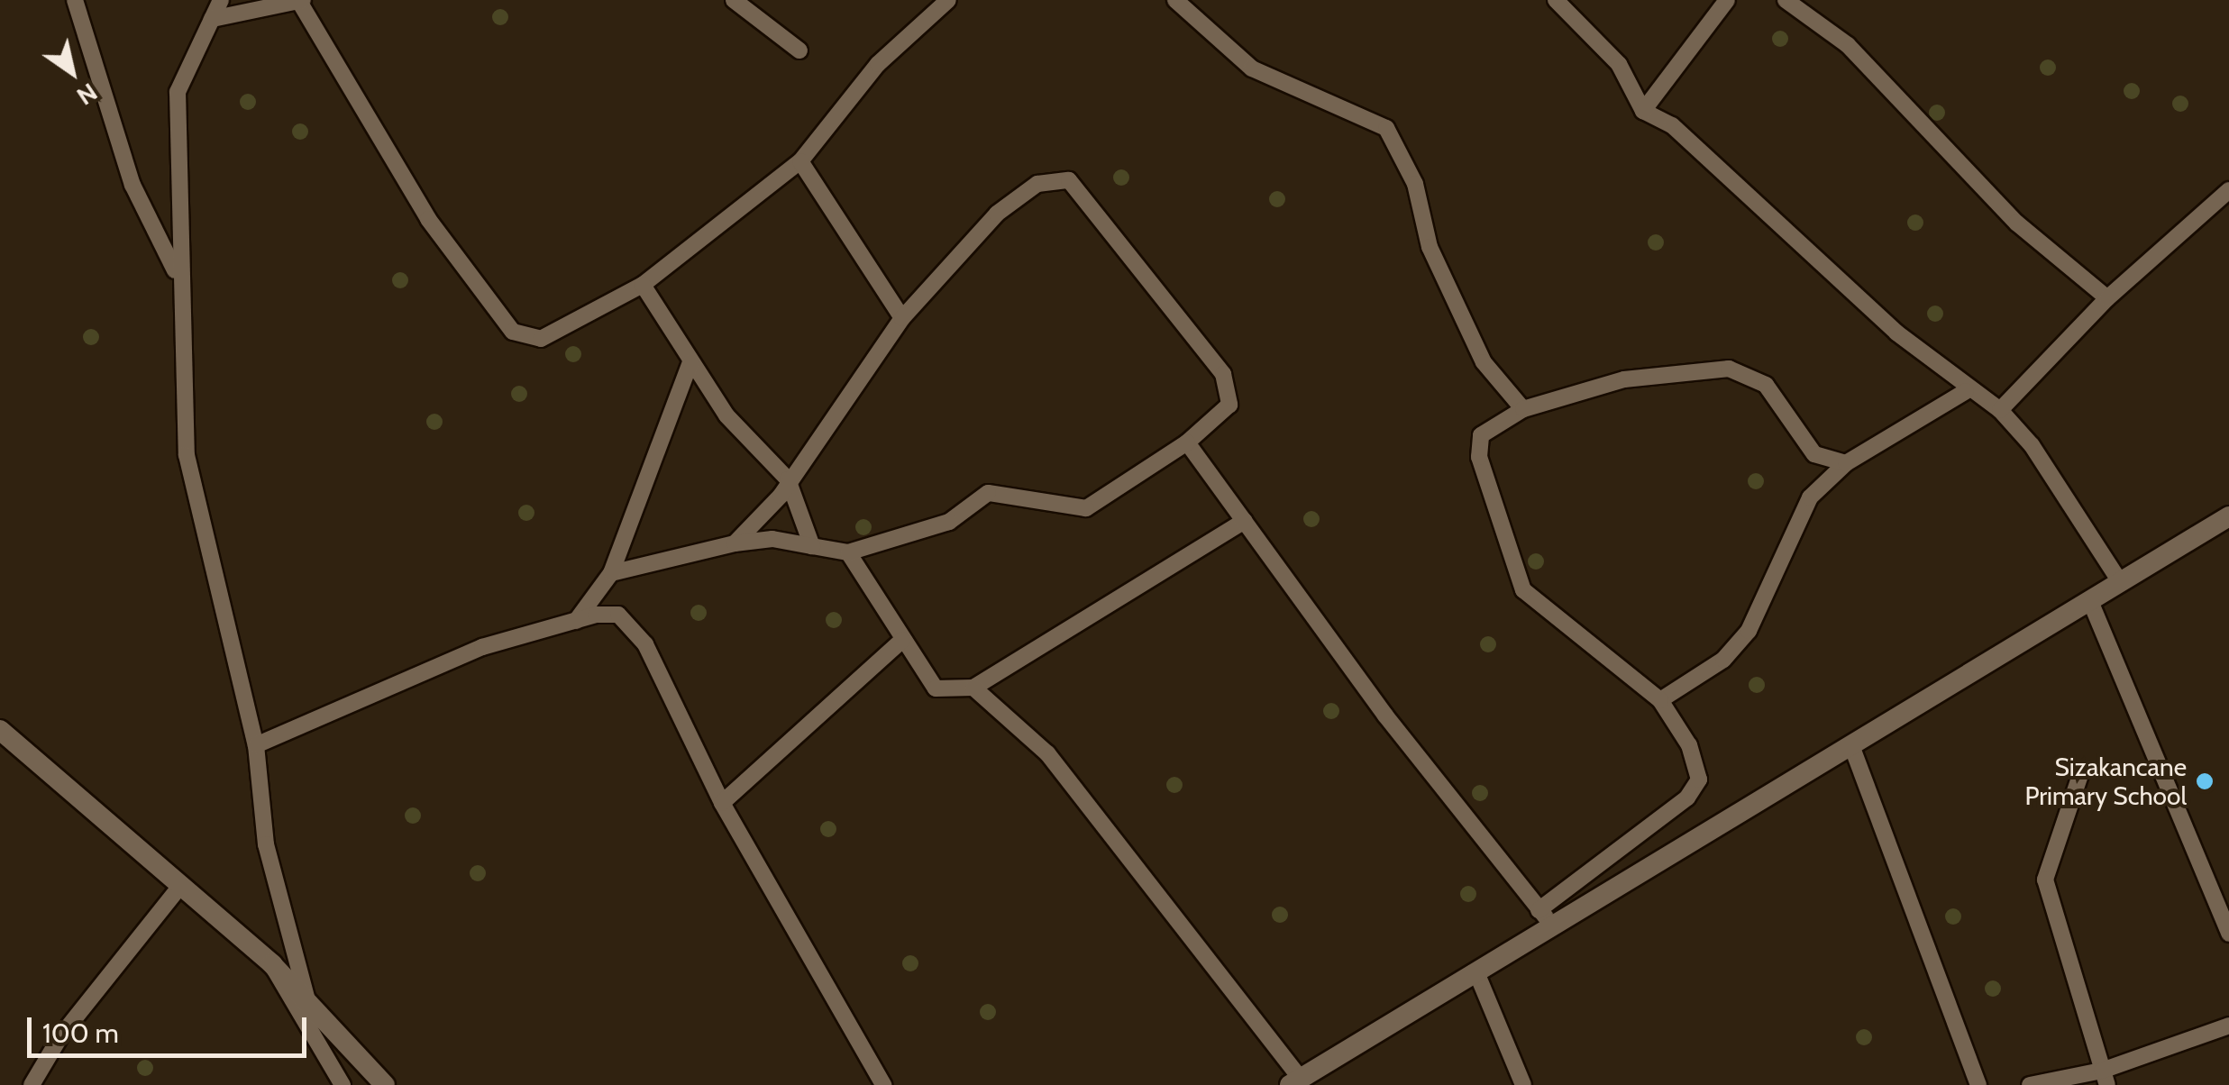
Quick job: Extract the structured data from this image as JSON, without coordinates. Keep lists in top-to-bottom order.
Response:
{
  "places": ["Sizakancane Primary School"],
  "scale_bar": "100 m",
  "north": "bottom right"
}
